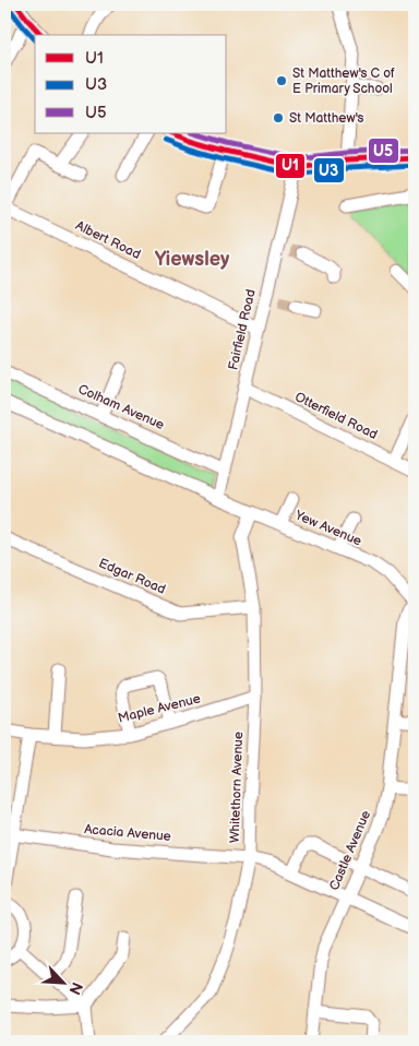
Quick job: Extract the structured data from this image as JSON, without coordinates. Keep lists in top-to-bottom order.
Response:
{
  "streets": {
    "street": [
      "Albert Road",
      "Fairfield Road",
      "Colham Avenue",
      "Otterfield Road",
      "Yew Avenue",
      "Edgar Road",
      "Maple Avenue",
      "Whitethorn Avenue",
      "Acacia Avenue",
      "Castle Avenue"
    ]
  },
  "crossings": [
    ["Albert Road", "Fairfield Road"],
    ["Fairfield Road", "Colham Avenue"],
    ["Fairfield Road", "Otterfield Road"],
    ["Fairfield Road", "Yew Avenue"],
    ["Yew Avenue", "Whitethorn Avenue"],
    ["Yew Avenue", "Castle Avenue"],
    ["Edgar Road", "Whitethorn Avenue"],
    ["Maple Avenue", "Whitethorn Avenue"],
    ["Whitethorn Avenue", "Acacia Avenue"],
    ["Acacia Avenue", "Castle Avenue"]
  ],
  "districts": ["Yiewsley"],
  "places": ["St Matthew's C of E Primary School", "St Matthew's"],
  "lines": ["transit line U1", "transit line U3", "transit line U5"],
  "legend": ["U1", "U3", "U5"],
  "north": "bottom right"
}
